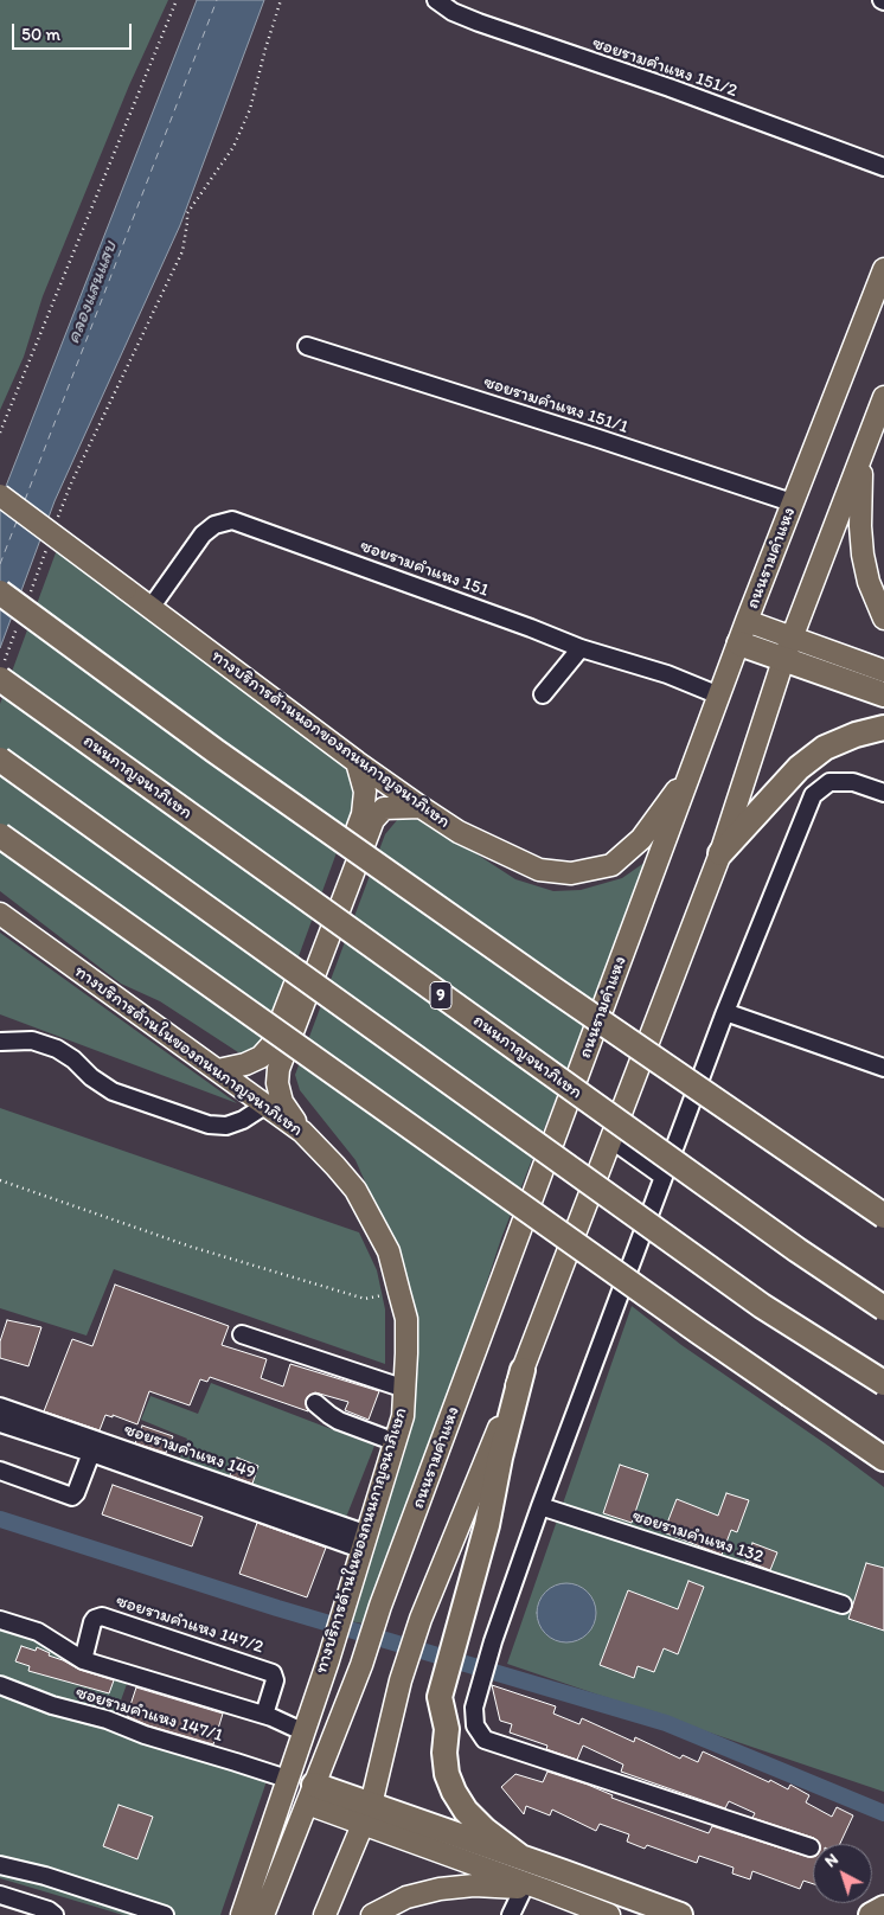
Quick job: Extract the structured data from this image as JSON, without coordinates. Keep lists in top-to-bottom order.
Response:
{
  "streets": {
    "highway": ["ถนนกาญจนาภิเษก", "9"],
    "main road": ["ถนนรามคำแหง", "ทางบริการด้านนอกของถนนกาญจนาภิเษก", "ทางบริการด้านในของถนนกาญจนาภิเษก"],
    "street": [
      "ซอยรามคำแหง 151/2",
      "ซอยรามคำแหง 151/1",
      "ซอยรามคำแหง 151",
      "ซอยรามคำแหง 149",
      "ซอยรามคำแหง 132",
      "ซอยรามคำแหง 147/2",
      "ซอยรามคำแหง 147/1"
    ]
  },
  "crossings": [
    ["ซอยรามคำแหง 151/1", "ถนนรามคำแหง"],
    ["ถนนรามคำแหง", "ซอยรามคำแหง 151"],
    ["ถนนรามคำแหง", "ทางบริการด้านนอกของถนนกาญจนาภิเษก"],
    ["ซอยรามคำแหง 151", "ทางบริการด้านนอกของถนนกาญจนาภิเษก"],
    ["ทางบริการด้านในของถนนกาญจนาภิเษก", "ซอยรามคำแหง 149"],
    ["ทางบริการด้านในของถนนกาญจนาภิเษก", "ซอยรามคำแหง 147/1"]
  ],
  "water": ["คลองแสนแสบ"],
  "scale_bar": "50 m",
  "north": "top left"
}
